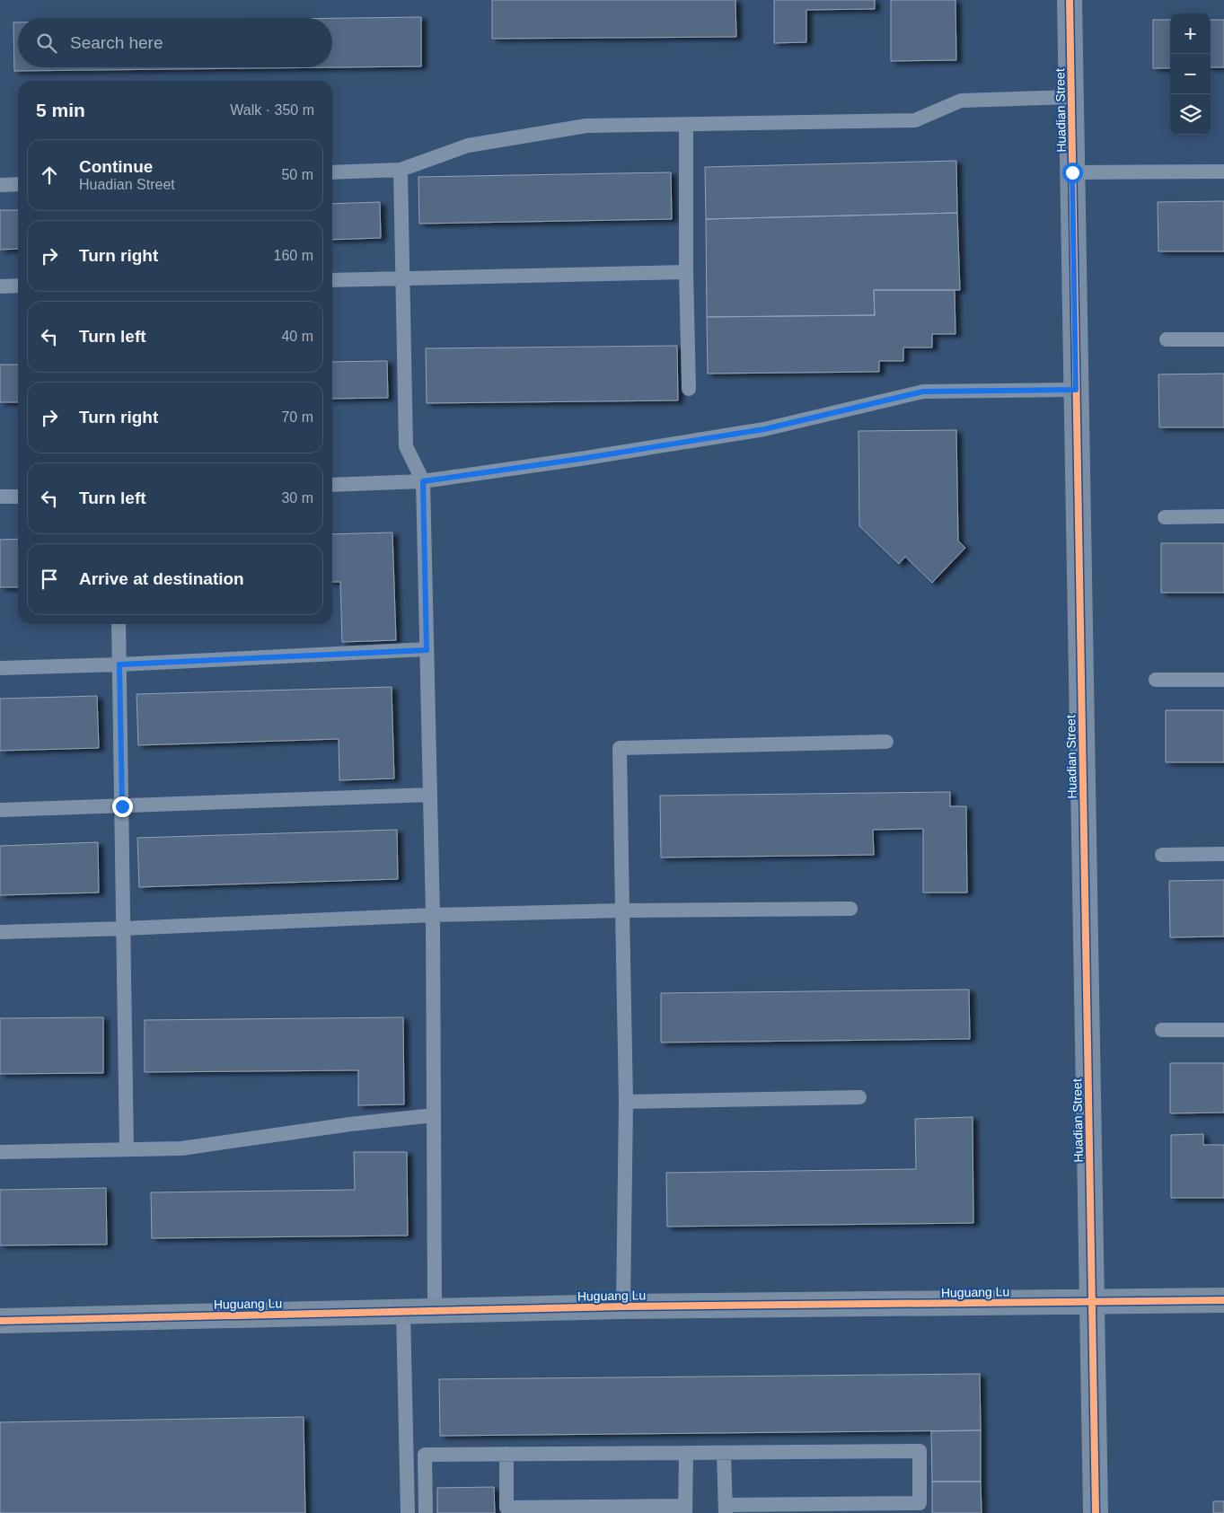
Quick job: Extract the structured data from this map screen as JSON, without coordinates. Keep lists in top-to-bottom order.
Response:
{
  "streets": {
    "street": ["Huadian Street", "Huguang Lu"]
  },
  "crossings": [
    ["Huadian Street", "Huguang Lu"]
  ],
  "page": {
    "map_buttons": ["+", "−"],
    "search": "Search here",
    "heading": ["5 min", "Walk · 350 m"],
    "list": [
      ["Continue", "Huadian Street", "50 m"],
      ["Turn right", "160 m"],
      ["Turn left", "40 m"],
      ["Turn right", "70 m"],
      ["Turn left", "30 m"],
      "Arrive at destination"
    ]
  }
}
